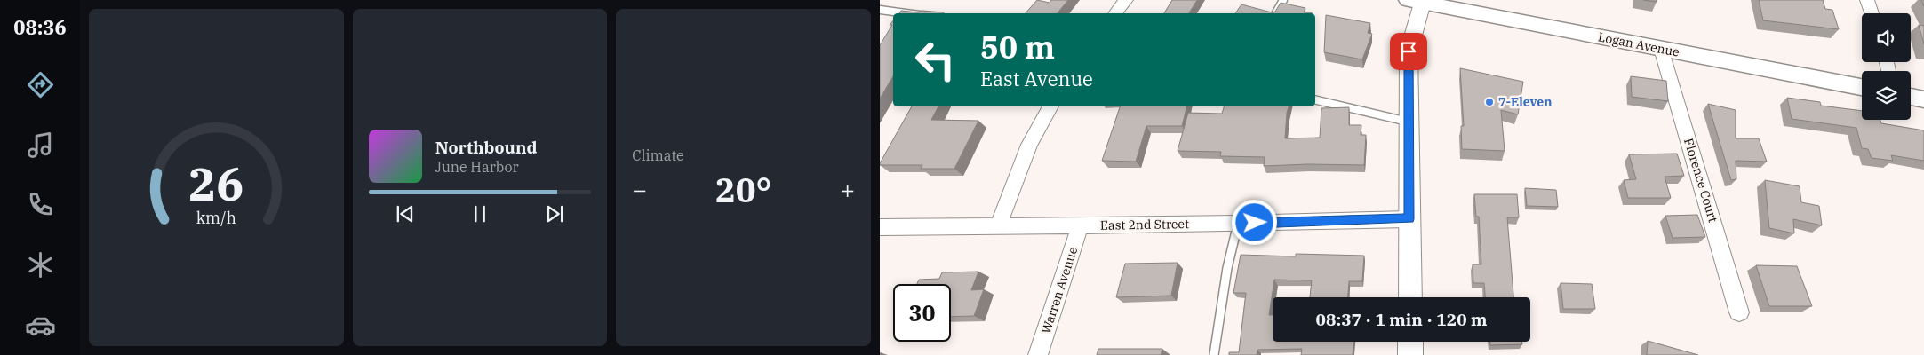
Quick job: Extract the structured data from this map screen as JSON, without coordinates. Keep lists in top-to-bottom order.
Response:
{
  "streets": {
    "main road": ["Logan Avenue"],
    "street": ["Florence Court", "East 2nd Street", "Warren Avenue"]
  },
  "crossings": [
    ["Logan Avenue", "Florence Court"],
    ["East 2nd Street", "Warren Avenue"]
  ],
  "places": ["7-Eleven"],
  "page": {
    "tabs": "08:36",
    "tile": "Climate",
    "turn": ["50 m", "East Avenue"],
    "song": ["Northbound", "June Harbor"],
    "heat": ["−", "20°", "+"],
    "limit": "30",
    "trip": "08:37 · 1 min · 120 m",
    "gauge": ["26", "km/h"]
  }
}
